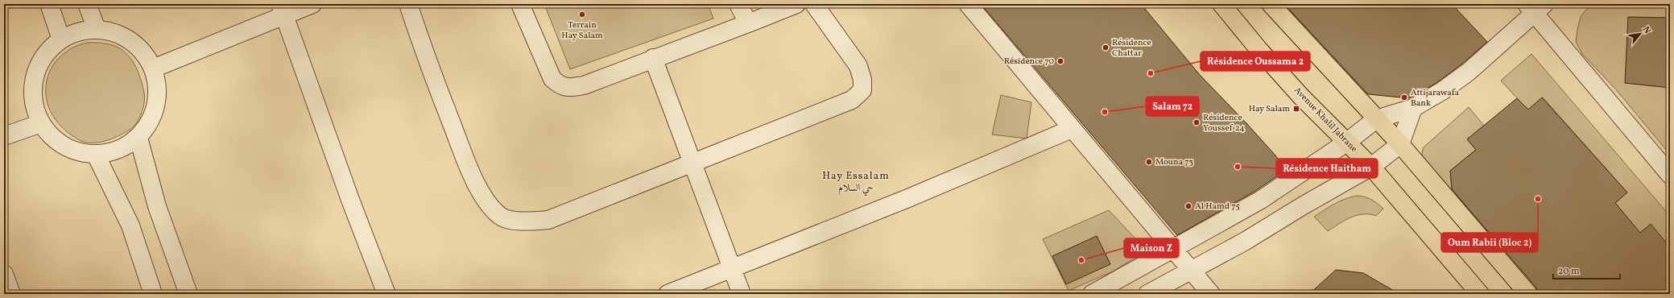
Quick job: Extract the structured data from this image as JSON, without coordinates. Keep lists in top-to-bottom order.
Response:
{
  "streets": {
    "main road": ["Avenue Khalil Jabrane"]
  },
  "districts": ["Hay Essalam حي السلام"],
  "places": {
    "other": [
      "Terrain Hay Salam",
      "Résidence Chattar",
      "Résidence 70",
      "Résidence Oussama 2",
      "Attijarawafa Bank",
      "Salam 72",
      "Résidence Youssef 24",
      "Mouna 73",
      "Résidence Haitham",
      "Oum Rabii (Bloc 2)",
      "Al Hamd 75",
      "Maison Z"
    ],
    "transit": ["Hay Salam"]
  },
  "scale_bar": "20 m",
  "north": "top right"
}
